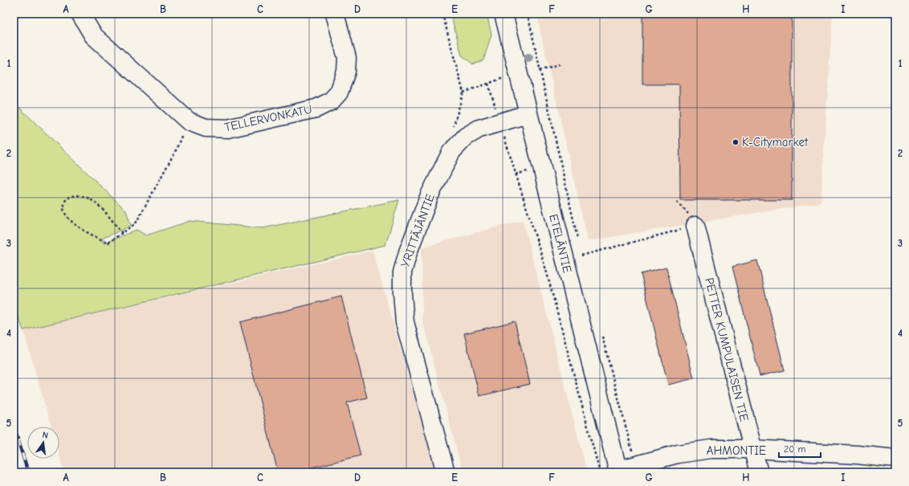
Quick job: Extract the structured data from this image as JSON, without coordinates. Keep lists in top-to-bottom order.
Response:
{
  "streets": {
    "street": [
      "TELLERVONKATU",
      "YRITTÄJÄNTIE",
      "ETELÄNTIE",
      "PETTER KUMPULAISEN TIE",
      "AHMONTIE"
    ]
  },
  "crossings": [
    ["YRITTÄJÄNTIE", "ETELÄNTIE"],
    ["ETELÄNTIE", "AHMONTIE"],
    ["PETTER KUMPULAISEN TIE", "AHMONTIE"]
  ],
  "places": ["K-Citymarket"],
  "scale_bar": "20 m",
  "north": "top",
  "grid": {
    "columns": [
      "A",
      "B",
      "C",
      "D",
      "E",
      "F",
      "G",
      "H",
      "I"
    ],
    "rows": [
      "1",
      "2",
      "3",
      "4",
      "5"
    ]
  }
}
